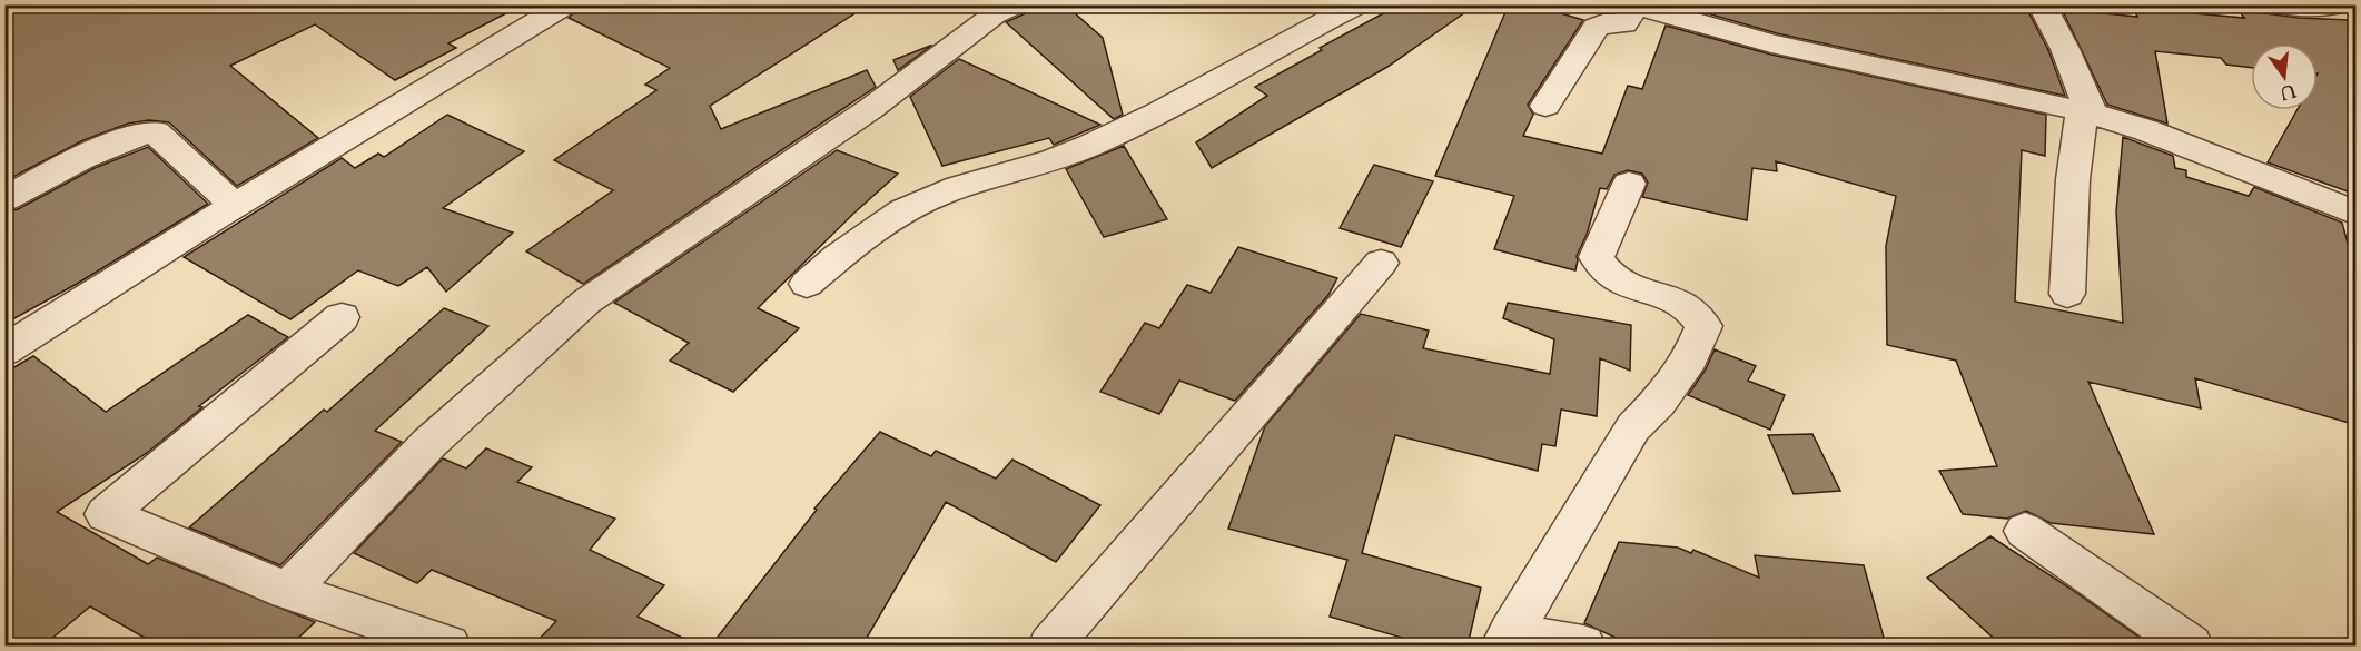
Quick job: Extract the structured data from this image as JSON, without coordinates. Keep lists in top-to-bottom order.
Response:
{
  "north": "bottom"
}
